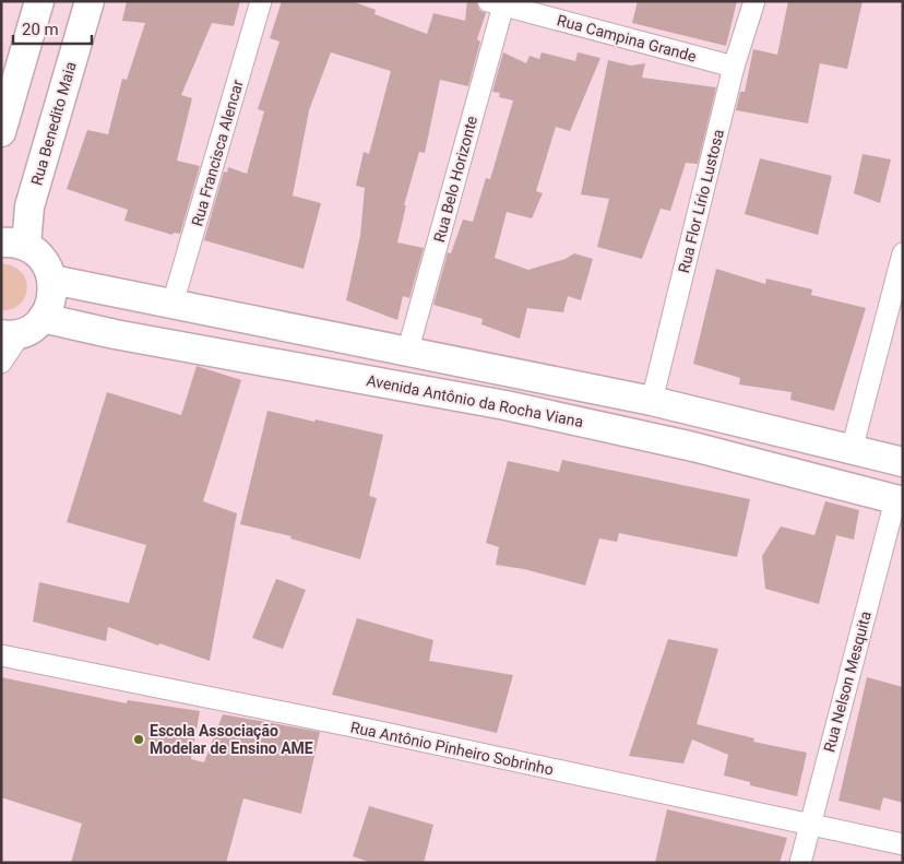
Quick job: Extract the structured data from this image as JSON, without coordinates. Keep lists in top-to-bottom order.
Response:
{
  "streets": {
    "main road": ["Rua Benedito Maia", "Avenida Antônio da Rocha Viana"],
    "street": [
      "Rua Campina Grande",
      "Rua Francisca Alencar",
      "Rua Belo Horizonte",
      "Rua Flor Lírio Lustosa",
      "Rua Nelson Mesquita",
      "Rua Antônio Pinheiro Sobrinho"
    ]
  },
  "crossings": [
    ["Rua Campina Grande", "Rua Belo Horizonte"],
    ["Rua Campina Grande", "Rua Flor Lírio Lustosa"],
    ["Avenida Antônio da Rocha Viana", "Rua Nelson Mesquita"],
    ["Rua Nelson Mesquita", "Rua Antônio Pinheiro Sobrinho"]
  ],
  "places": ["Escola Associação Modelar de Ensino AME"],
  "scale_bar": "20 m"
}
